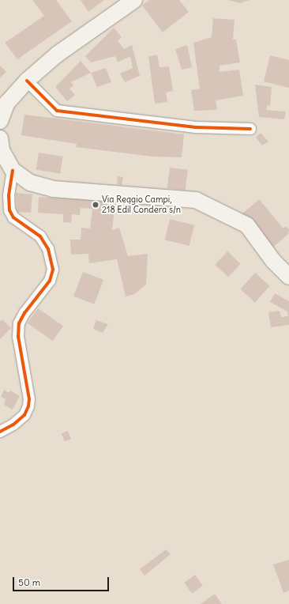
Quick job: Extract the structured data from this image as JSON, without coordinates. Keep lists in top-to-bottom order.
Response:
{
  "places": ["Via Reggio Campi, 218 Edil Condera s/n"],
  "scale_bar": "50 m"
}
